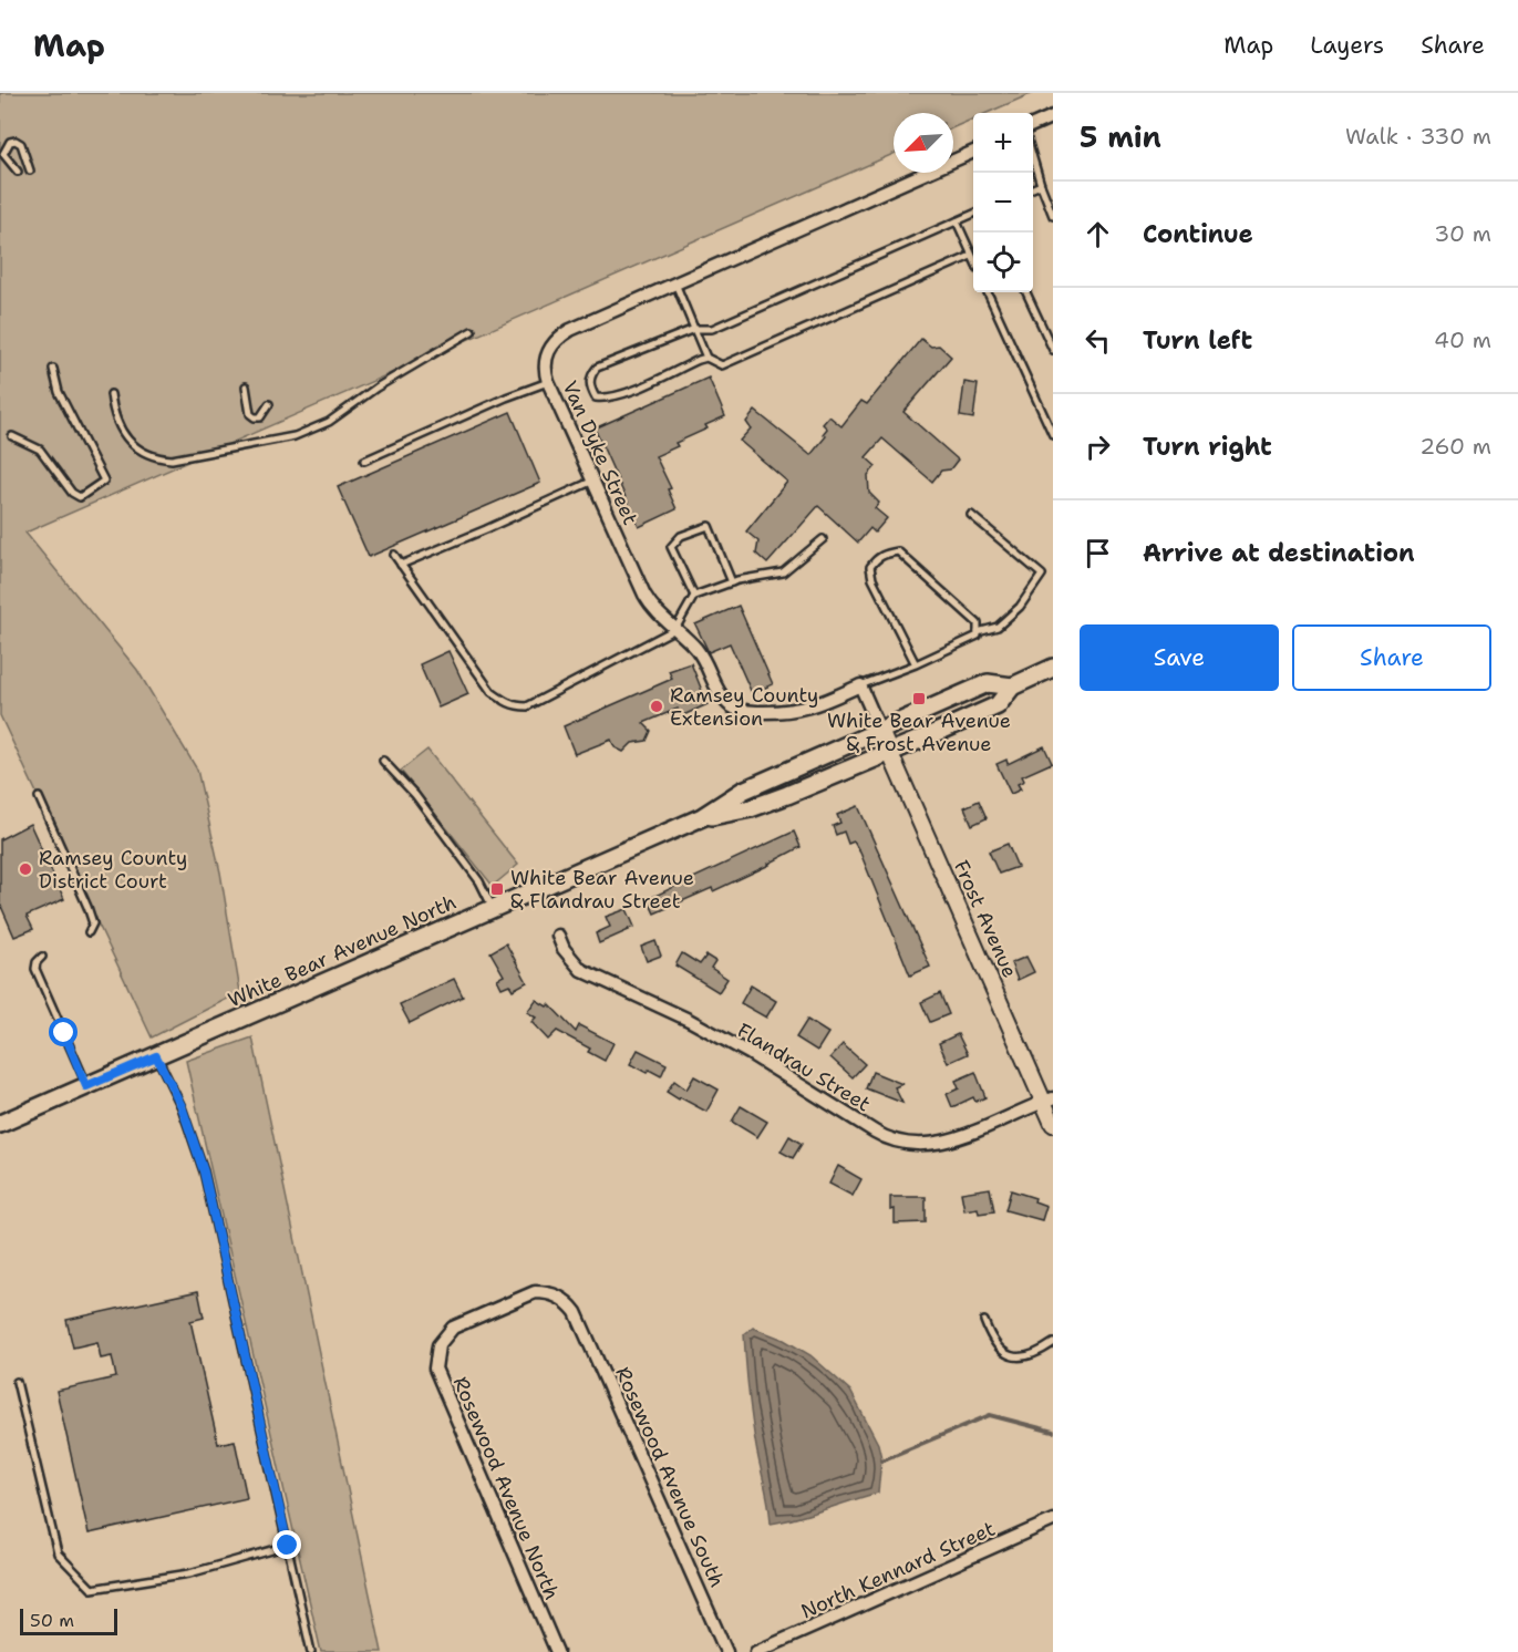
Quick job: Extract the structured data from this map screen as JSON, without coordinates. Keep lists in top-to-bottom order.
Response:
{
  "streets": {
    "main road": ["White Bear Avenue North"],
    "street": [
      "Van Dyke Street",
      "Frost Avenue",
      "Flandrau Street",
      "Rosewood Avenue South",
      "Rosewood Avenue North",
      "North Kennard Street"
    ]
  },
  "crossings": [
    ["Frost Avenue", "White Bear Avenue North"],
    ["Frost Avenue", "Flandrau Street"],
    ["Rosewood Avenue South", "Rosewood Avenue North"]
  ],
  "places": {
    "transit": ["White Bear Avenue & Frost Avenue", "White Bear Avenue & Flandrau Street"],
    "other": ["Ramsey County Extension", "Ramsey County District Court"]
  },
  "scale_bar": "50 m",
  "north": "bottom left",
  "page": {
    "header": "Map",
    "nav": ["Map", "Layers", "Share"],
    "heading": ["5 min", "Walk · 330 m"],
    "map_buttons": ["+", "−"],
    "list": [
      ["Continue", "30 m"],
      ["Turn left", "40 m"],
      ["Turn right", "260 m"],
      "Arrive at destination"
    ],
    "buttons": ["Save", "Share"],
    "scale": "50 m"
  }
}
